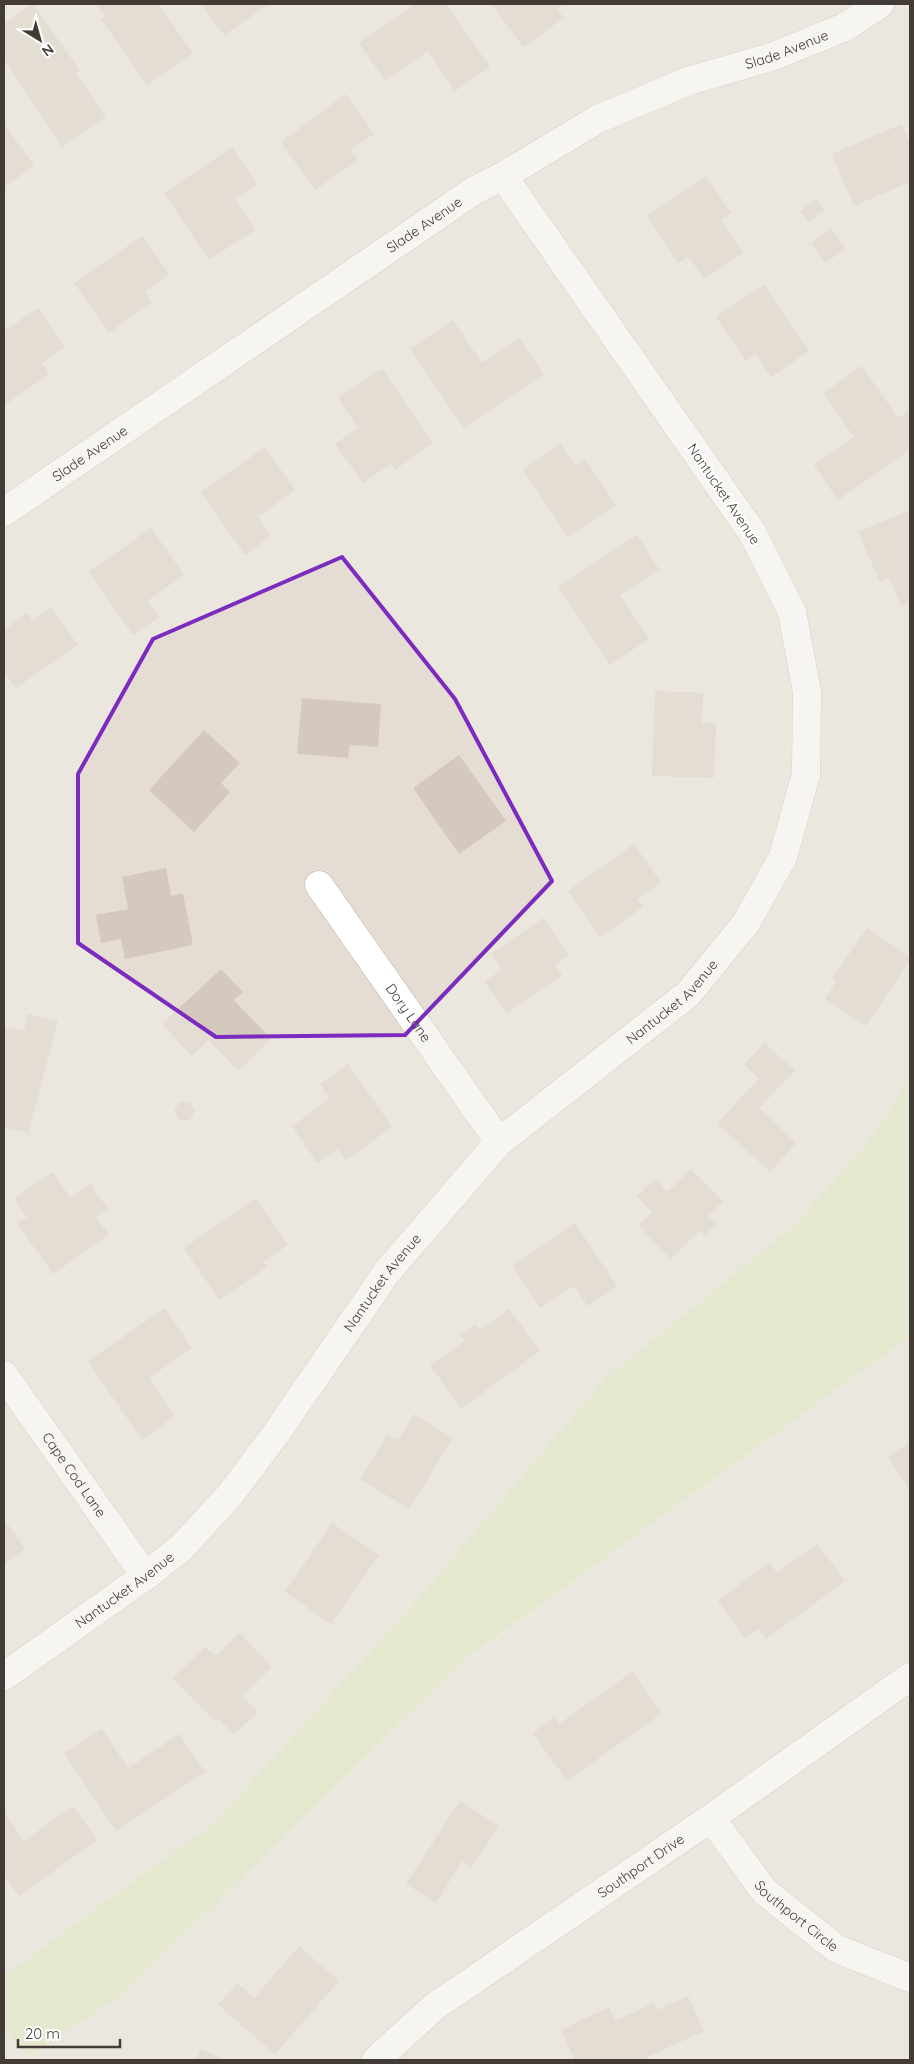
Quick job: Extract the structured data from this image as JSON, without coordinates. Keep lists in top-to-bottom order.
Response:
{
  "streets": {
    "street": [
      "Slade Avenue",
      "Nantucket Avenue",
      "Dory Lane",
      "Cape Cod Lane",
      "Southport Drive",
      "Southport Circle"
    ]
  },
  "crossings": [
    ["Slade Avenue", "Nantucket Avenue"],
    ["Nantucket Avenue", "Dory Lane"],
    ["Nantucket Avenue", "Cape Cod Lane"],
    ["Southport Drive", "Southport Circle"]
  ],
  "scale_bar": "20 m",
  "north": "bottom right"
}
